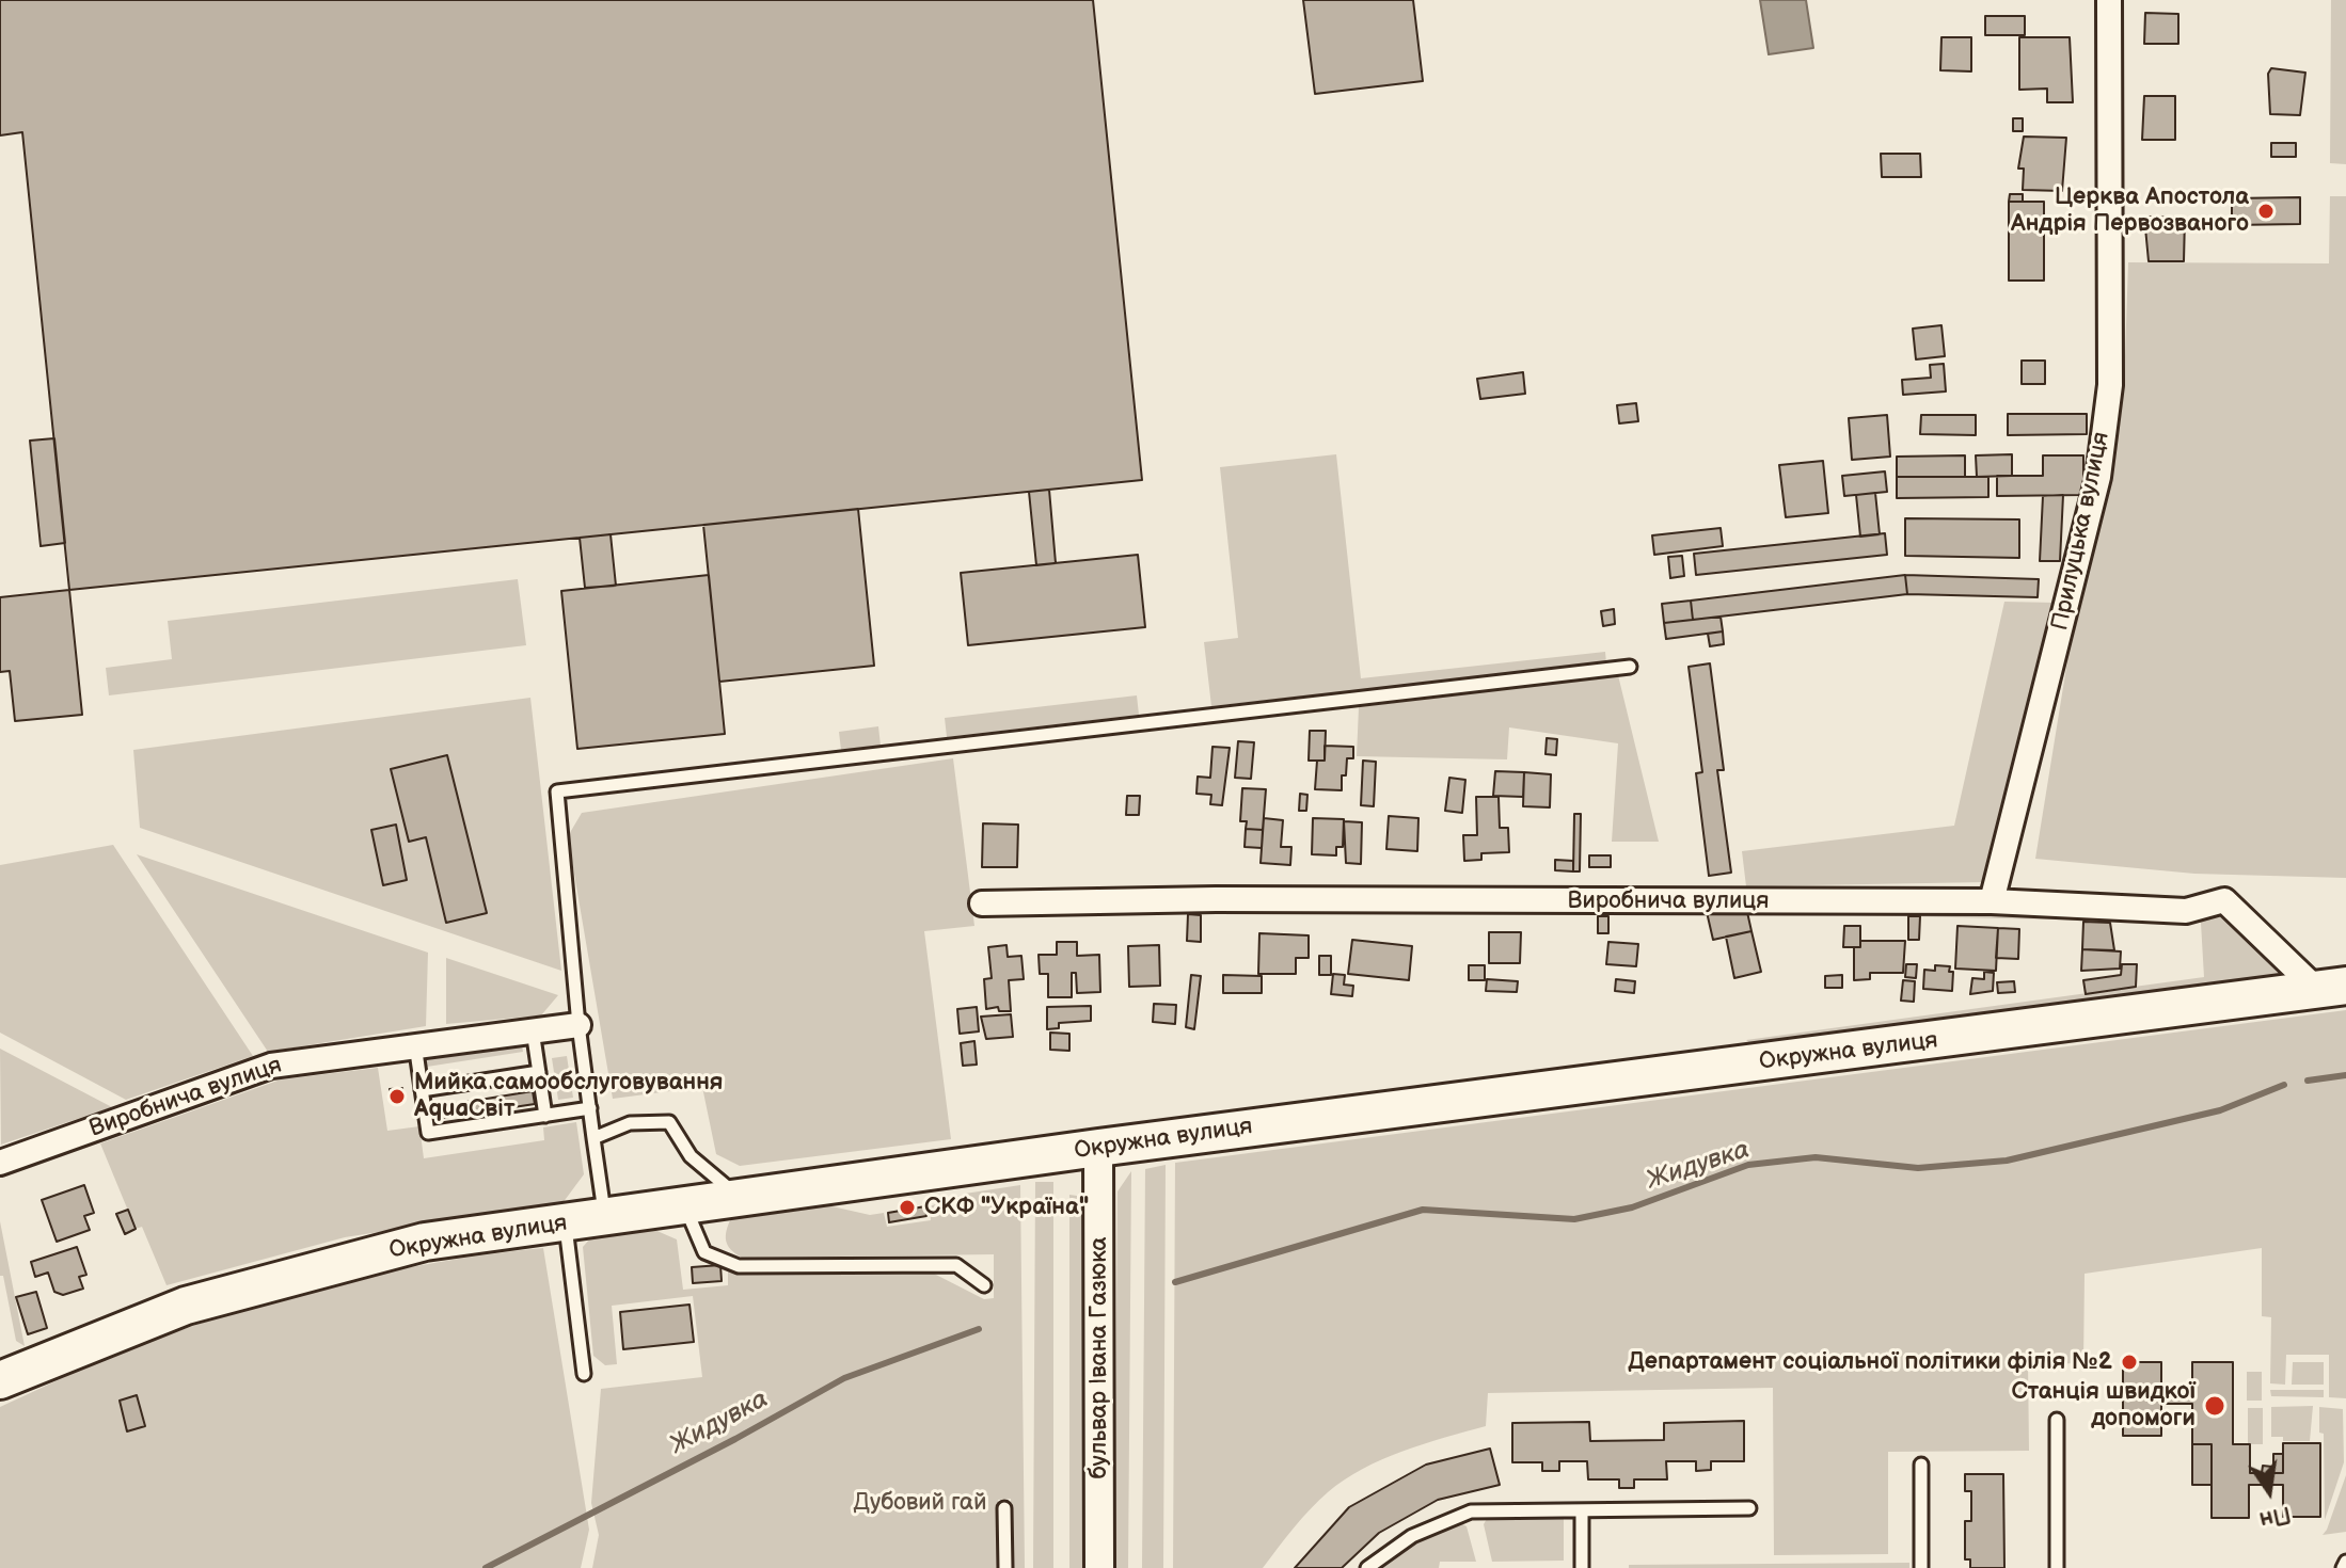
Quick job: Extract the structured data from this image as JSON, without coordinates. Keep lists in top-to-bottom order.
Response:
{
  "streets": {
    "main road": ["Окружна вулиця"],
    "street": ["Прилуцька вулиця", "Виробнича вулиця", "бульвар Івана Газюка"]
  },
  "crossings": [
    ["Прилуцька вулиця", "Виробнича вулиця"],
    ["Виробнича вулиця", "Окружна вулиця"],
    ["Окружна вулиця", "бульвар Івана Газюка"]
  ],
  "water": ["Жидувка"],
  "parks": ["Дубовий гай"],
  "places": [
    "Церква Апостола Андрія Первозваного",
    "Мийка самообслуговування AquaСвіт",
    "СКФ \"Україна\"",
    "Департамент соціальної політики філія №2",
    "Станція швидкої допомоги"
  ],
  "north": "bottom"
}
